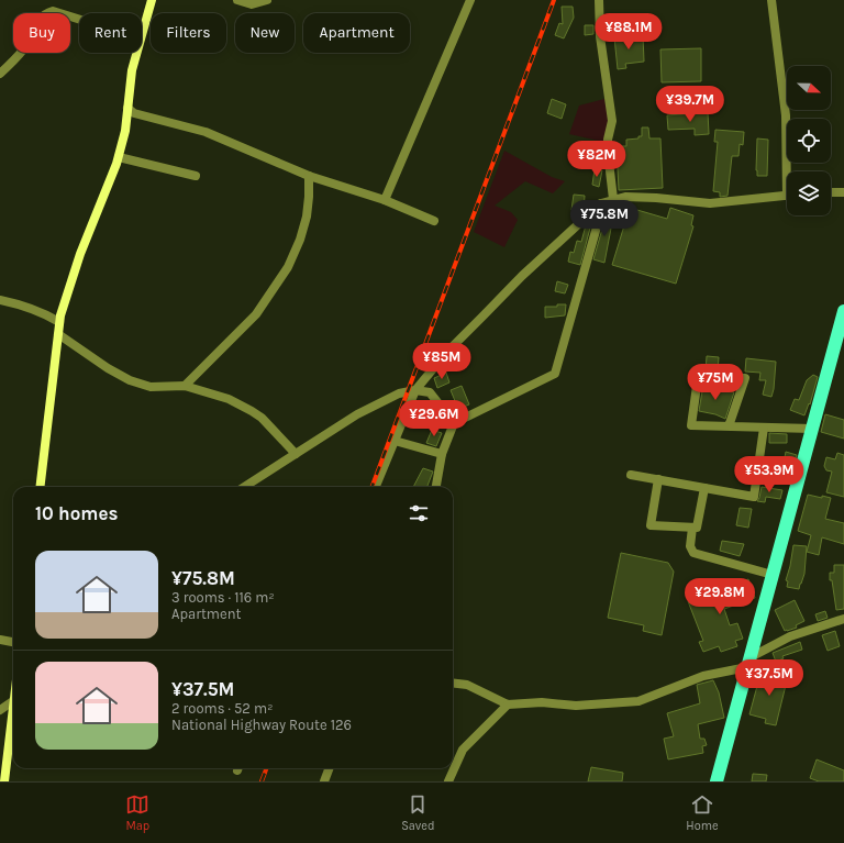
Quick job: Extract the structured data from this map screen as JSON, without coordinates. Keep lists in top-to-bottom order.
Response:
{
  "north": "right",
  "page": {
    "price": [
      "¥88.1M",
      "¥39.7M",
      "¥82M",
      "¥75.8M",
      "¥85M",
      "¥75M",
      "¥29.6M",
      "¥53.9M",
      "¥29.8M",
      "¥37.5M"
    ],
    "chip": [
      "Buy",
      "Rent",
      "Filters",
      "New",
      "Apartment"
    ],
    "heading": "10 homes",
    "list": [
      {
        "name": "¥75.8M",
        "note": "3 rooms · 116 m² · Apartment"
      },
      {
        "name": "¥37.5M",
        "note": "2 rooms · 52 m² · National Highway Route 126"
      }
    ],
    "tabs": ["Map", "Saved", "Home"]
  }
}
